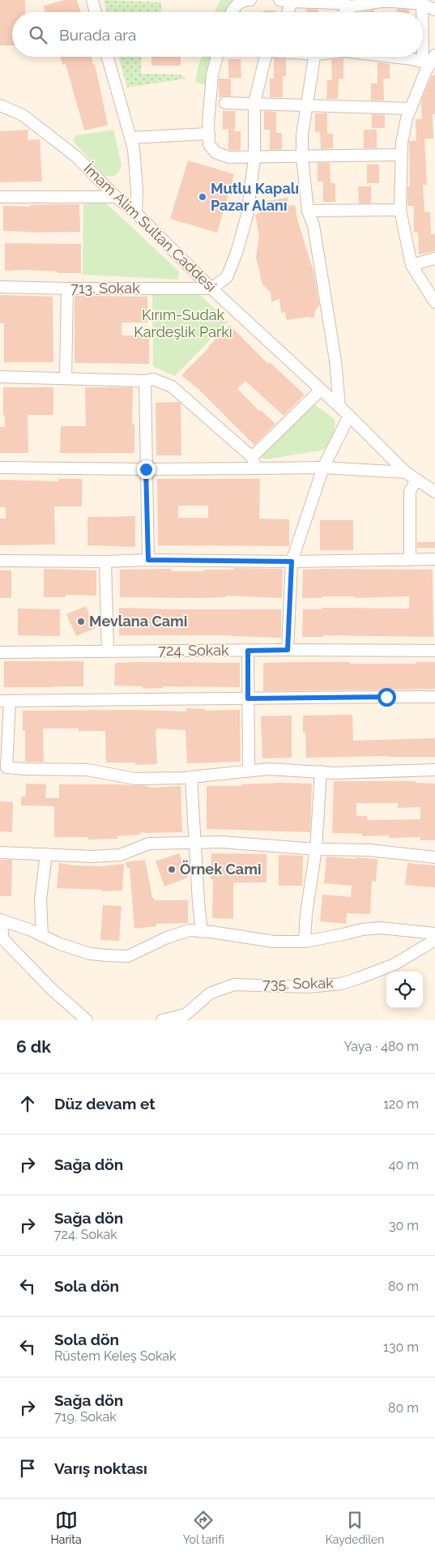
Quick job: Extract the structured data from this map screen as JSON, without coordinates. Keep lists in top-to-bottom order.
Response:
{
  "streets": {
    "street": [
      "İmam Alim Sultan Caddesi",
      "713. Sokak",
      "724. Sokak",
      "735. Sokak"
    ]
  },
  "crossings": [
    ["İmam Alim Sultan Caddesi", "713. Sokak"]
  ],
  "parks": ["Kırım-Sudak Kardeşlik Parkı"],
  "places": ["Mutlu Kapalı Pazar Alanı", "Mevlana Cami", "Örnek Cami"],
  "page": {
    "search": "Burada ara",
    "heading": ["6 dk", "Yaya · 480 m"],
    "list": [
      ["Düz devam et", "120 m"],
      ["Sağa dön", "40 m"],
      ["Sağa dön", "724. Sokak", "30 m"],
      ["Sola dön", "80 m"],
      ["Sola dön", "Rüstem Keleş Sokak", "130 m"],
      ["Sağa dön", "719. Sokak", "80 m"],
      "Varış noktası"
    ],
    "nav": ["Harita", "Yol tarifi", "Kaydedilen"]
  }
}
